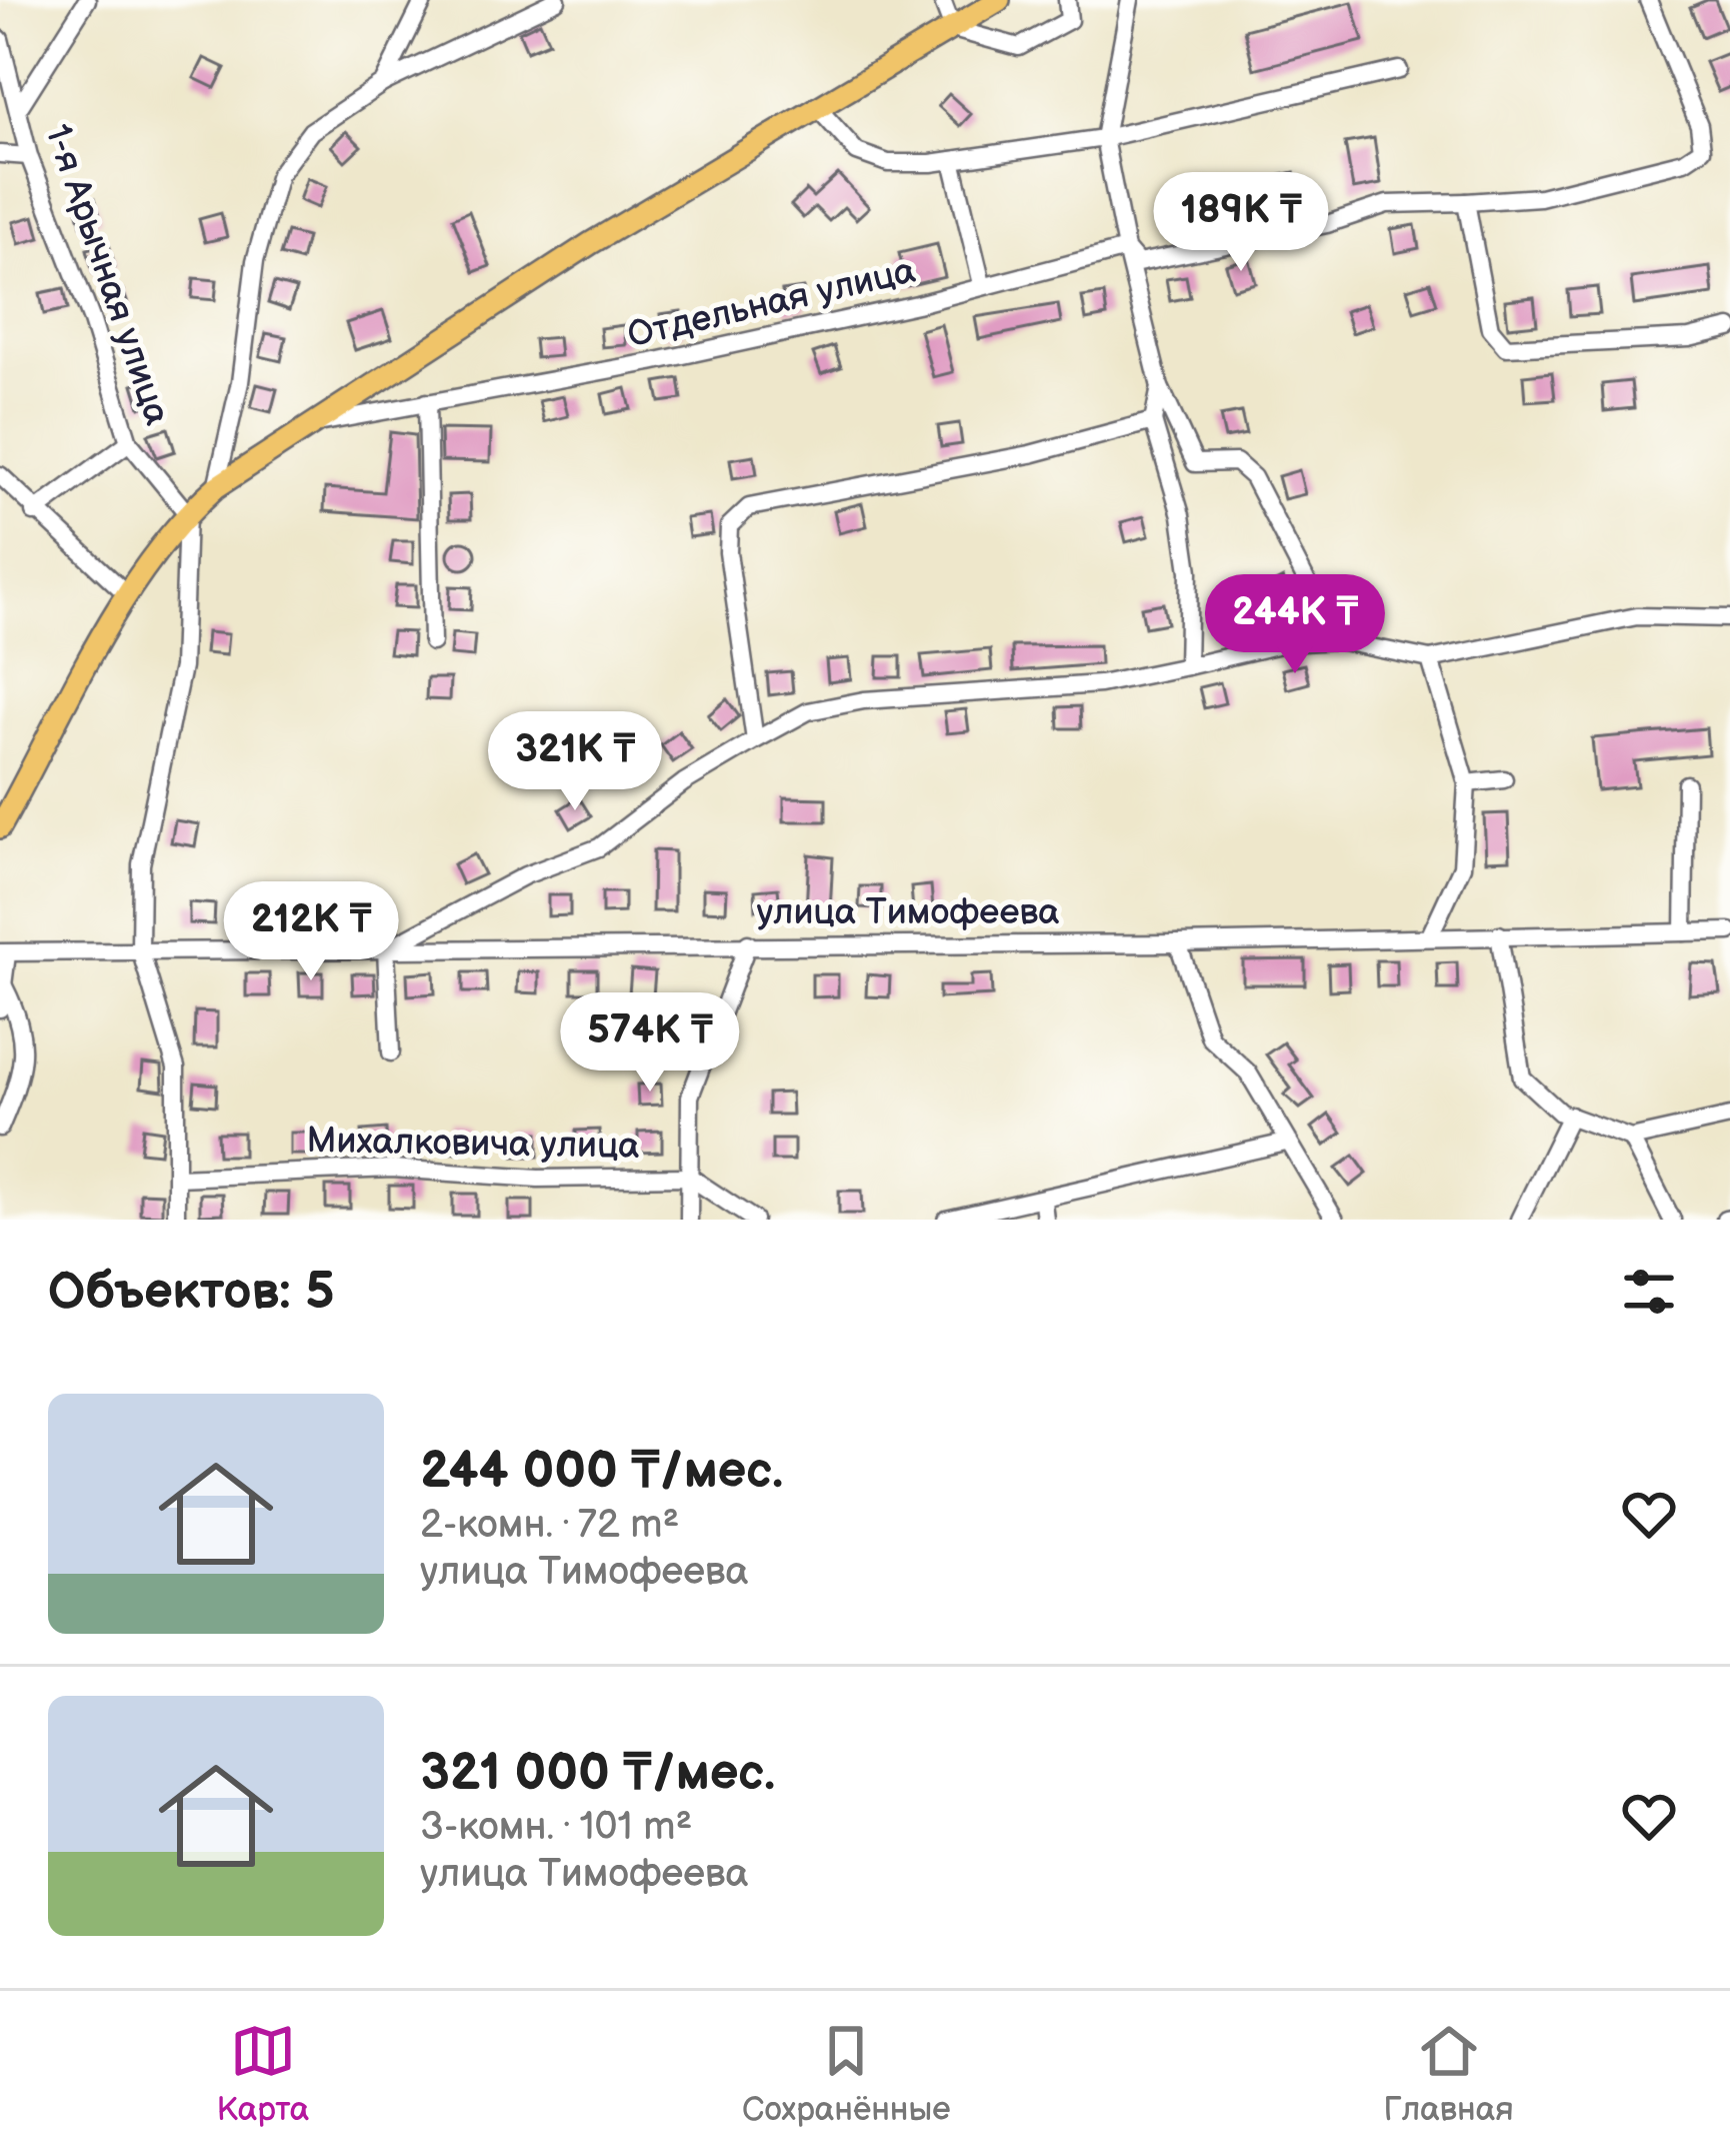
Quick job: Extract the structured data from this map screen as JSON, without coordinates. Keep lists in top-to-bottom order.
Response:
{
  "streets": {
    "main road": ["Отдельная улица"],
    "street": ["1-я Арычная улица", "улица Тимофеева", "Михалковича улица"]
  },
  "crossings": [
    ["1-я Арычная улица", "Отдельная улица"]
  ],
  "page": {
    "price": [
      "189K ₸",
      "244K ₸",
      "321K ₸",
      "212K ₸",
      "574K ₸"
    ],
    "heading": "Объектов: 5",
    "list": [
      {
        "name": "244 000 ₸/мес.",
        "note": "2-комн. · 72 m² · улица Тимофеева"
      },
      {
        "name": "321 000 ₸/мес.",
        "note": "3-комн. · 101 m² · улица Тимофеева"
      }
    ],
    "tabs": ["Карта", "Сохранённые", "Главная"]
  }
}
